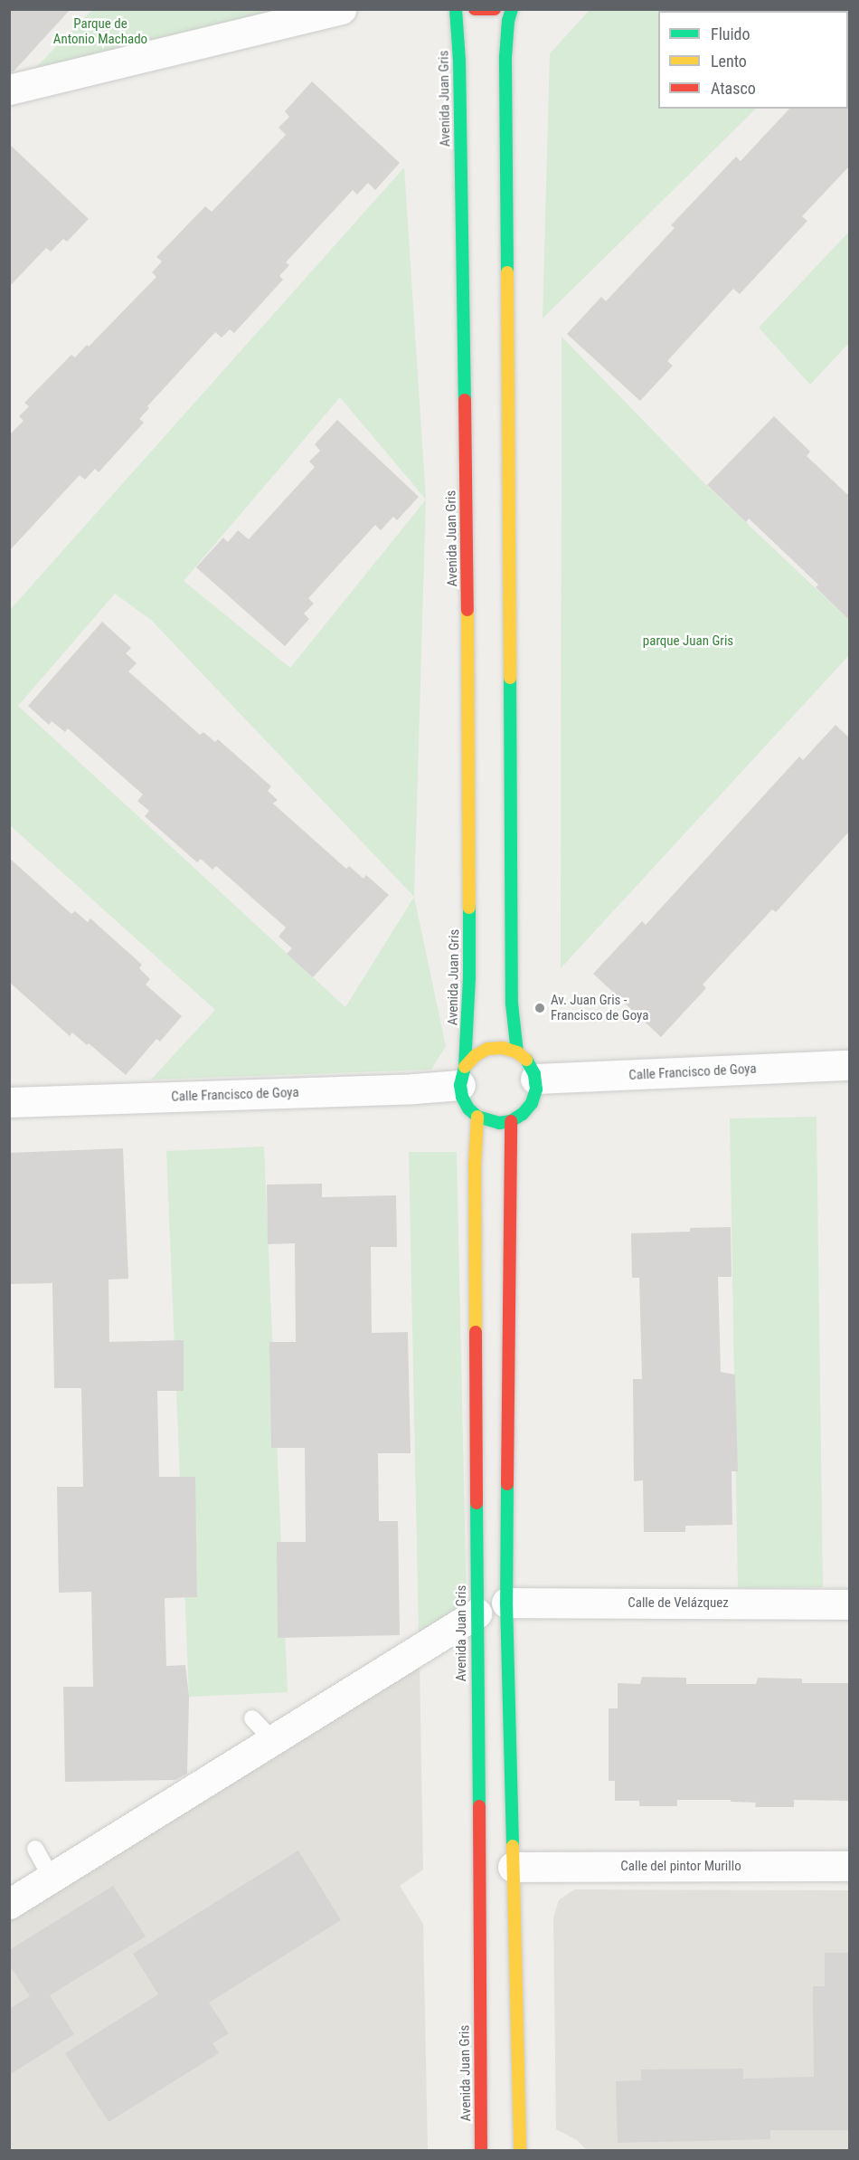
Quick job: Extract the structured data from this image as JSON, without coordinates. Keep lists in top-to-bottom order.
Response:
{
  "streets": {
    "street": [
      "Avenida Juan Gris",
      "Calle Francisco de Goya",
      "Calle de Velázquez",
      "Calle del pintor Murillo"
    ]
  },
  "crossings": [
    ["Avenida Juan Gris", "Calle Francisco de Goya"]
  ],
  "parks": ["Parque de Antonio Machado", "parque Juan Gris"],
  "places": ["Av. Juan Gris - Francisco de Goya"],
  "legend": ["Fluido", "Lento", "Atasco"]
}
